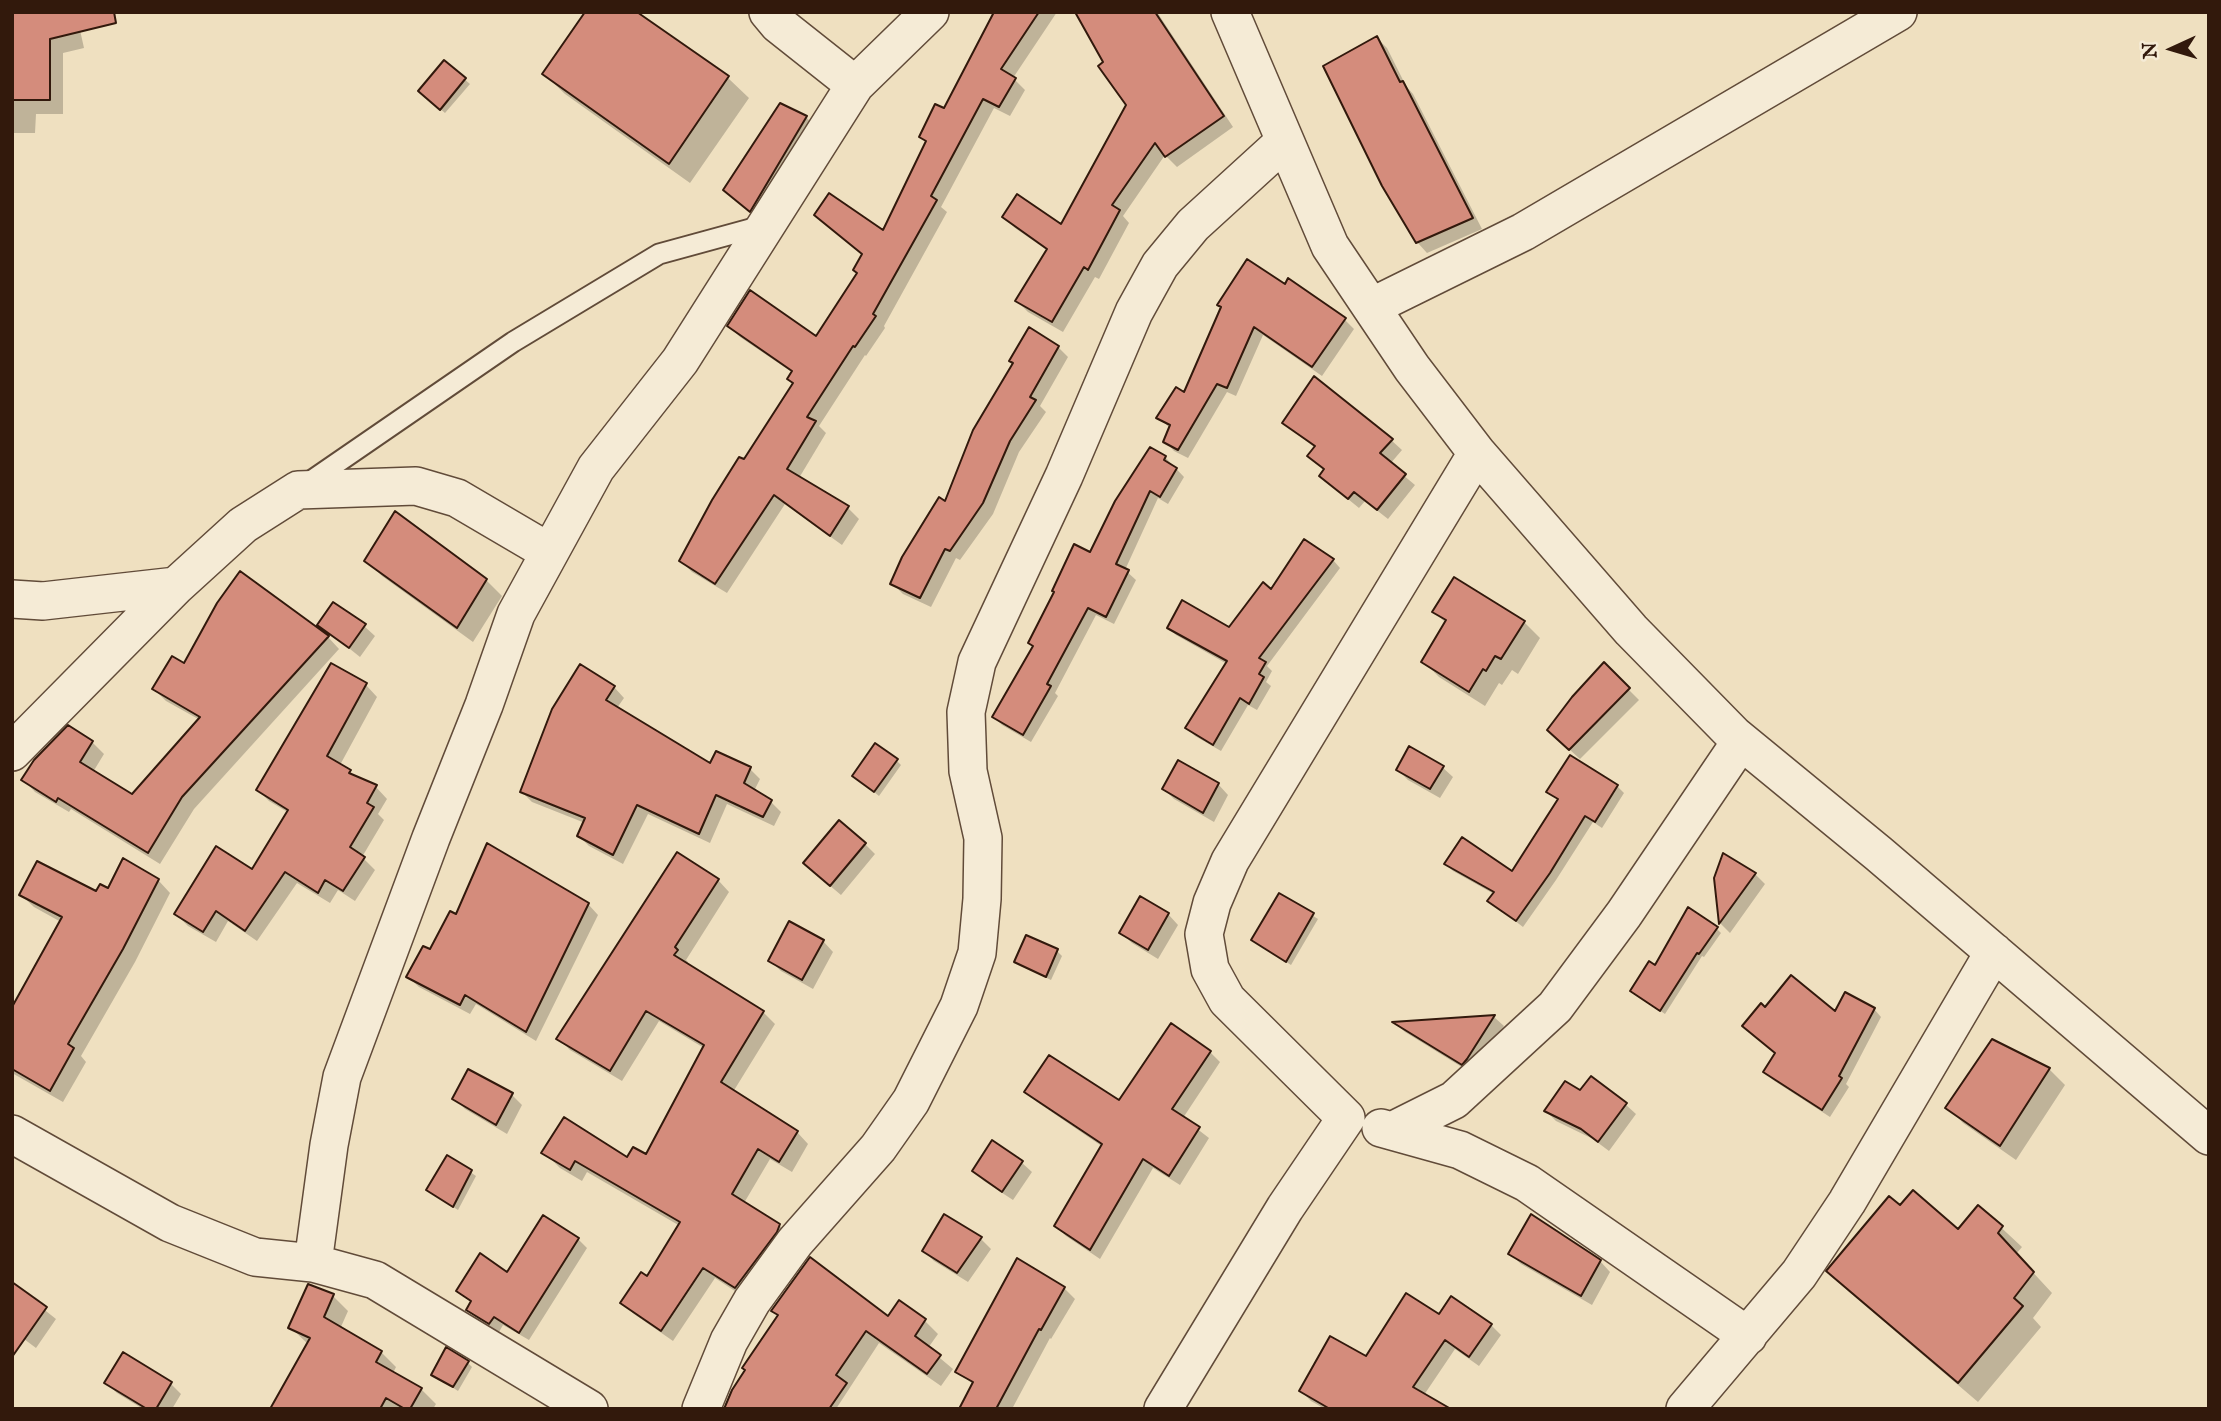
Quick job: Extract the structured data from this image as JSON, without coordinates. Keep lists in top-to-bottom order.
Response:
{
  "north": "left"
}
